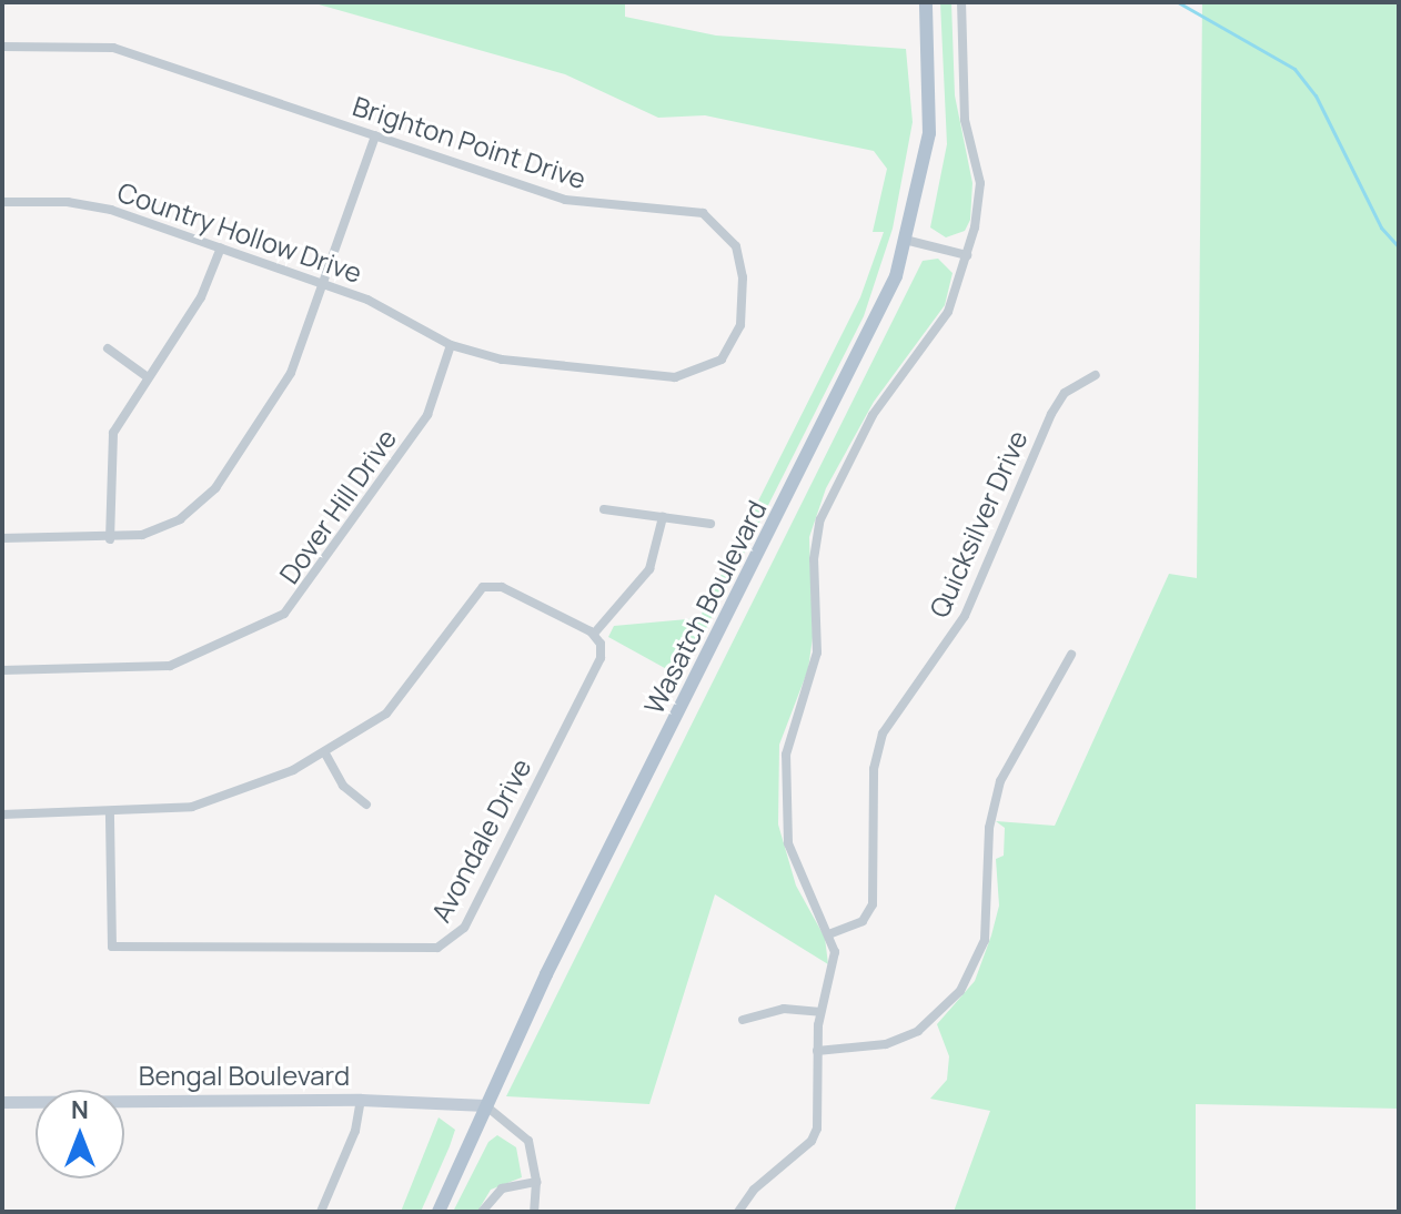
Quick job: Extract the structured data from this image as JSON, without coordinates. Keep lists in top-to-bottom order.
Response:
{
  "streets": {
    "main road": ["Wasatch Boulevard", "Bengal Boulevard"],
    "street": [
      "Brighton Point Drive",
      "Country Hollow Drive",
      "Dover Hill Drive",
      "Quicksilver Drive",
      "Avondale Drive"
    ]
  },
  "crossings": [
    ["Brighton Point Drive", "Country Hollow Drive"],
    ["Brighton Point Drive", "Dover Hill Drive"],
    ["Country Hollow Drive", "Dover Hill Drive"],
    ["Wasatch Boulevard", "Bengal Boulevard"]
  ],
  "north": "top"
}
